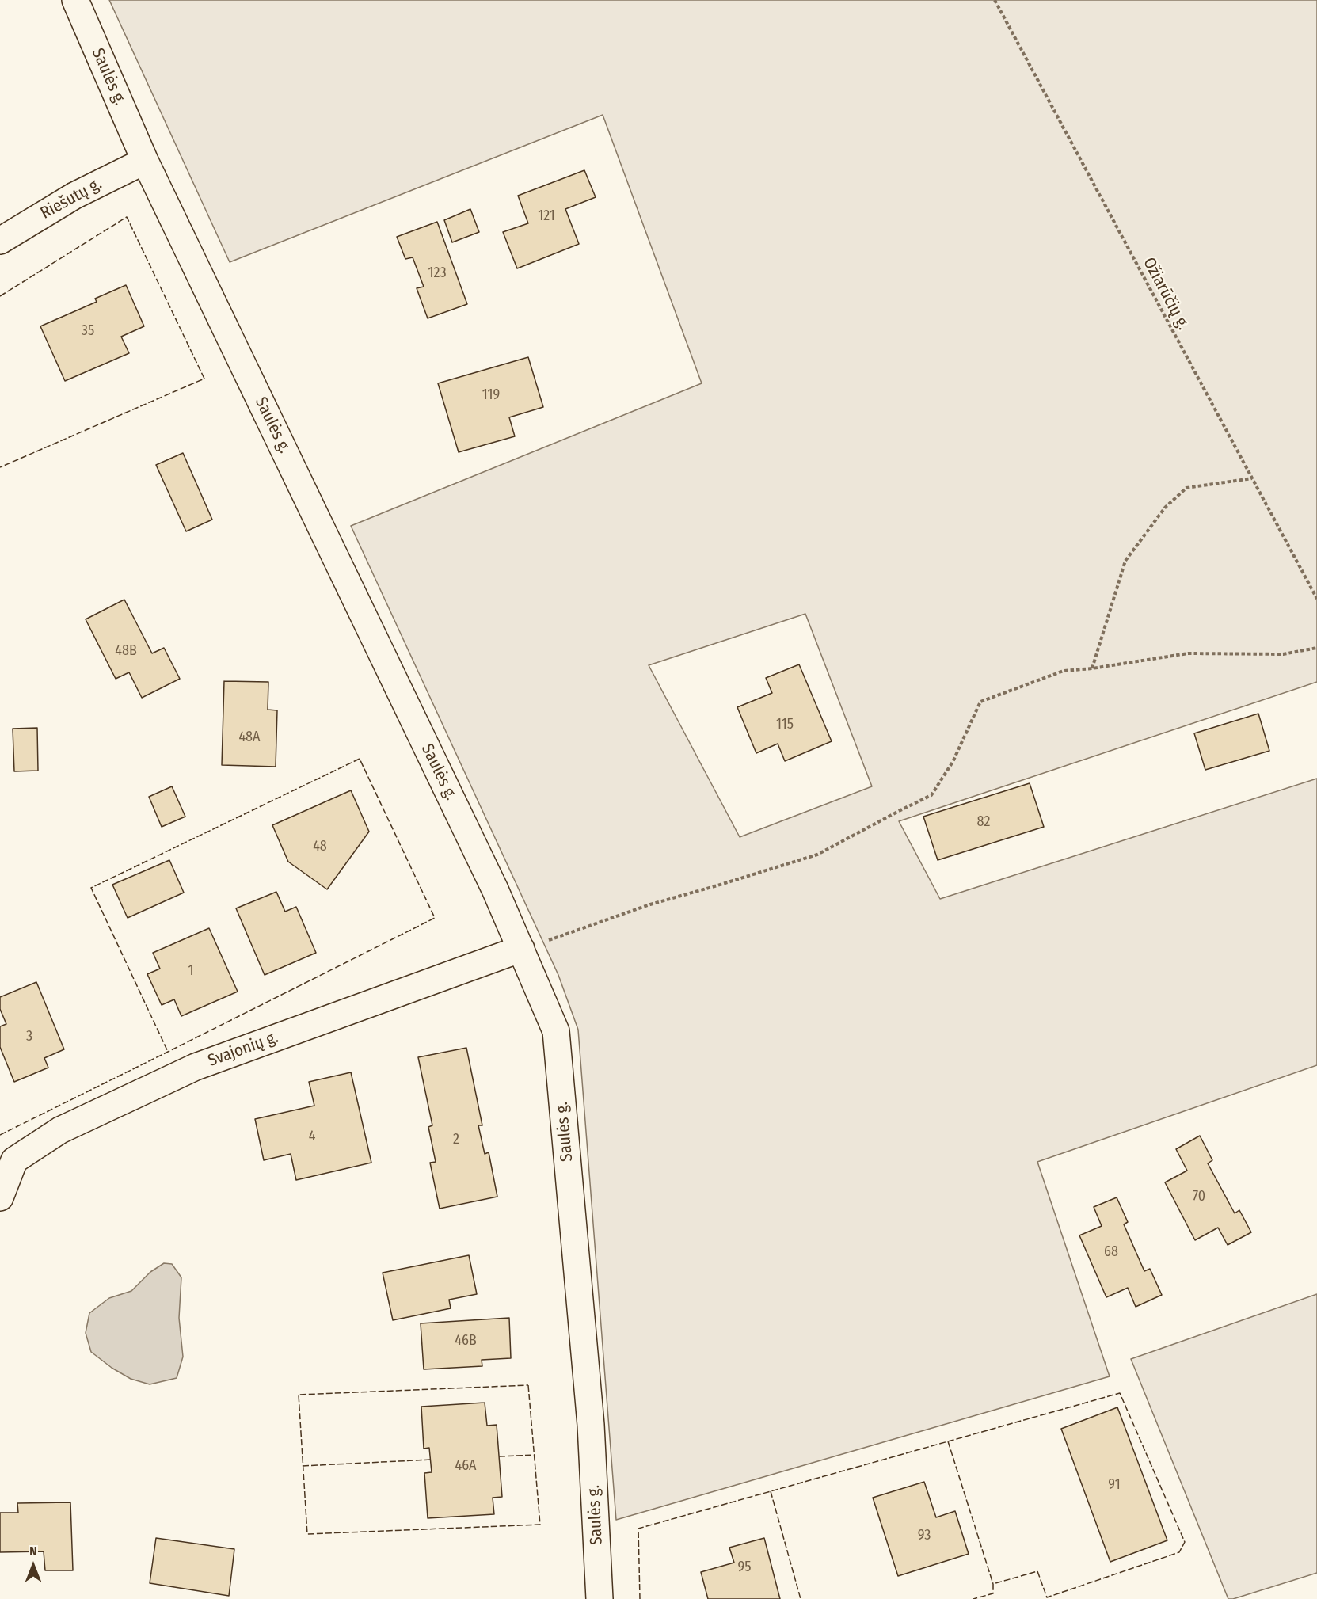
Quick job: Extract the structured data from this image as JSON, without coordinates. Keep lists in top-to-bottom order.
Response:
{
  "streets": {
    "street": ["Saulės g.", "Riešutų g.", "Svajonių g."],
    "path": ["Ožiarūčių g."]
  },
  "crossings": [
    ["Saulės g.", "Riešutų g."],
    ["Saulės g.", "Svajonių g."]
  ],
  "house_numbers": [
    "121",
    "123",
    "35",
    "119",
    "48B",
    "115",
    "48A",
    "82",
    "48",
    "1",
    "3",
    "4",
    "2",
    "70",
    "68",
    "46B",
    "46A",
    "91",
    "93",
    "95"
  ],
  "north": "top"
}
